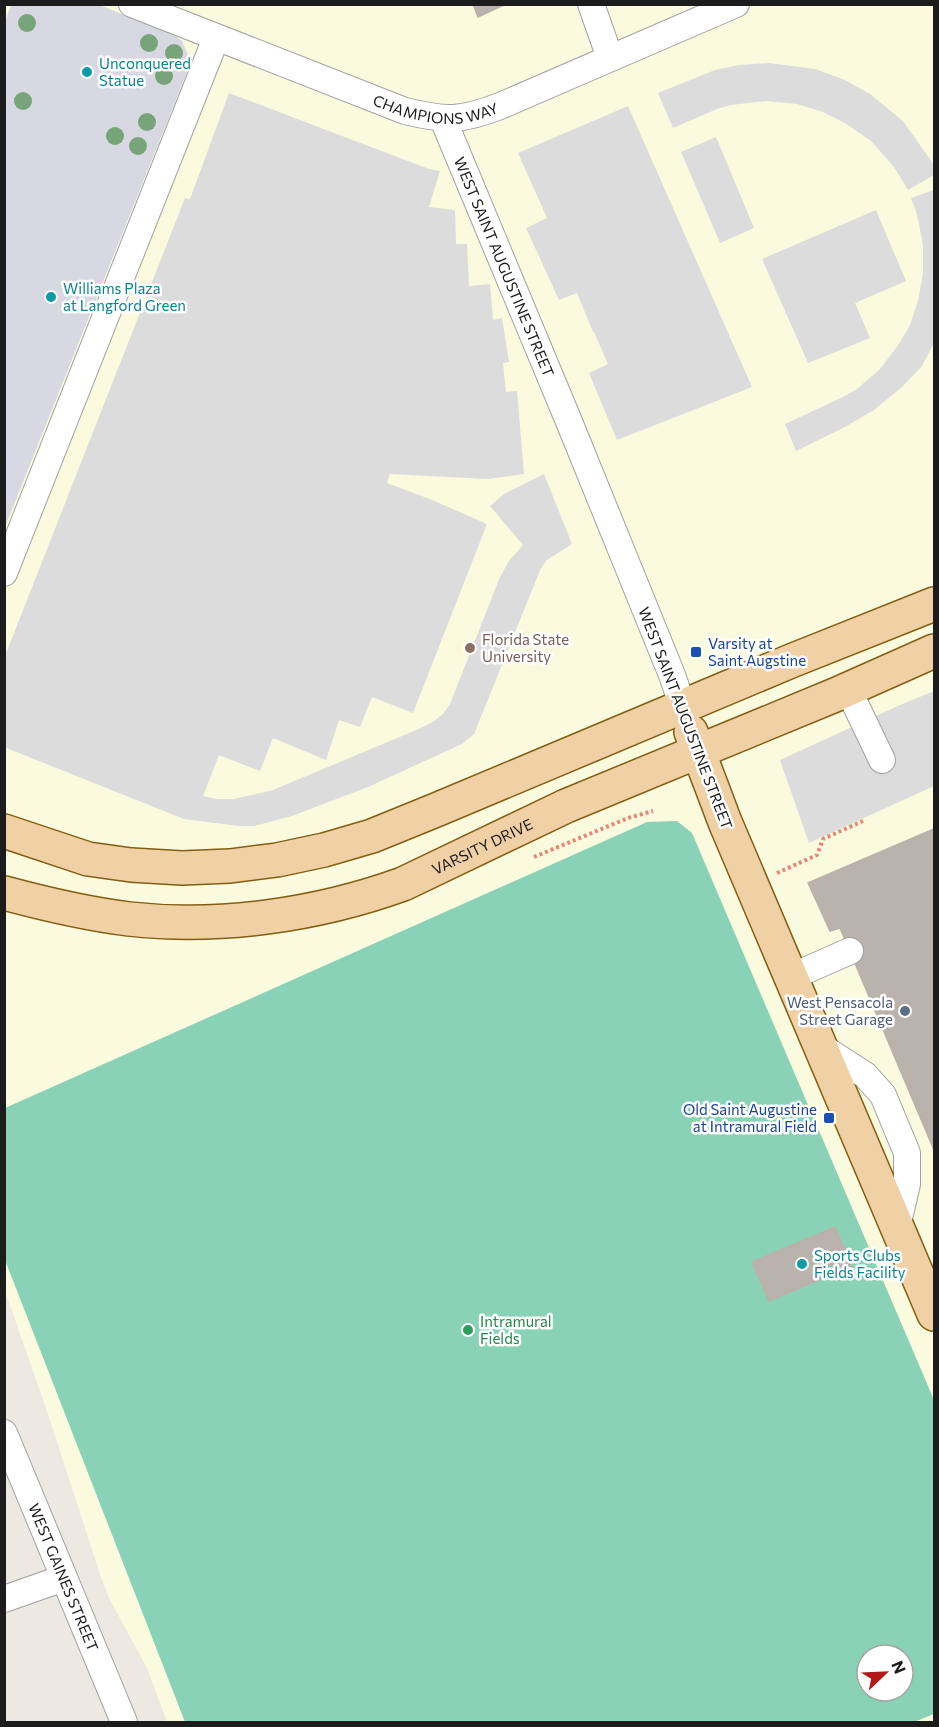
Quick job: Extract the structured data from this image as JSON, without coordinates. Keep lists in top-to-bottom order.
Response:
{
  "streets": {
    "main road": ["WEST SAINT AUGUSTINE STREET", "VARSITY DRIVE"],
    "street": ["CHAMPIONS WAY", "WEST GAINES STREET"]
  },
  "crossings": [
    ["CHAMPIONS WAY", "WEST SAINT AUGUSTINE STREET"],
    ["WEST SAINT AUGUSTINE STREET", "VARSITY DRIVE"]
  ],
  "places": {
    "other": [
      "Unconquered Statue",
      "Williams Plaza at Langford Green",
      "Florida State University",
      "West Pensacola Street Garage",
      "Sports Clubs Fields Facility",
      "Intramural Fields"
    ],
    "transit": ["Varsity at Saint Augstine", "Old Saint Augustine at Intramural Field"]
  },
  "north": "top right"
}
